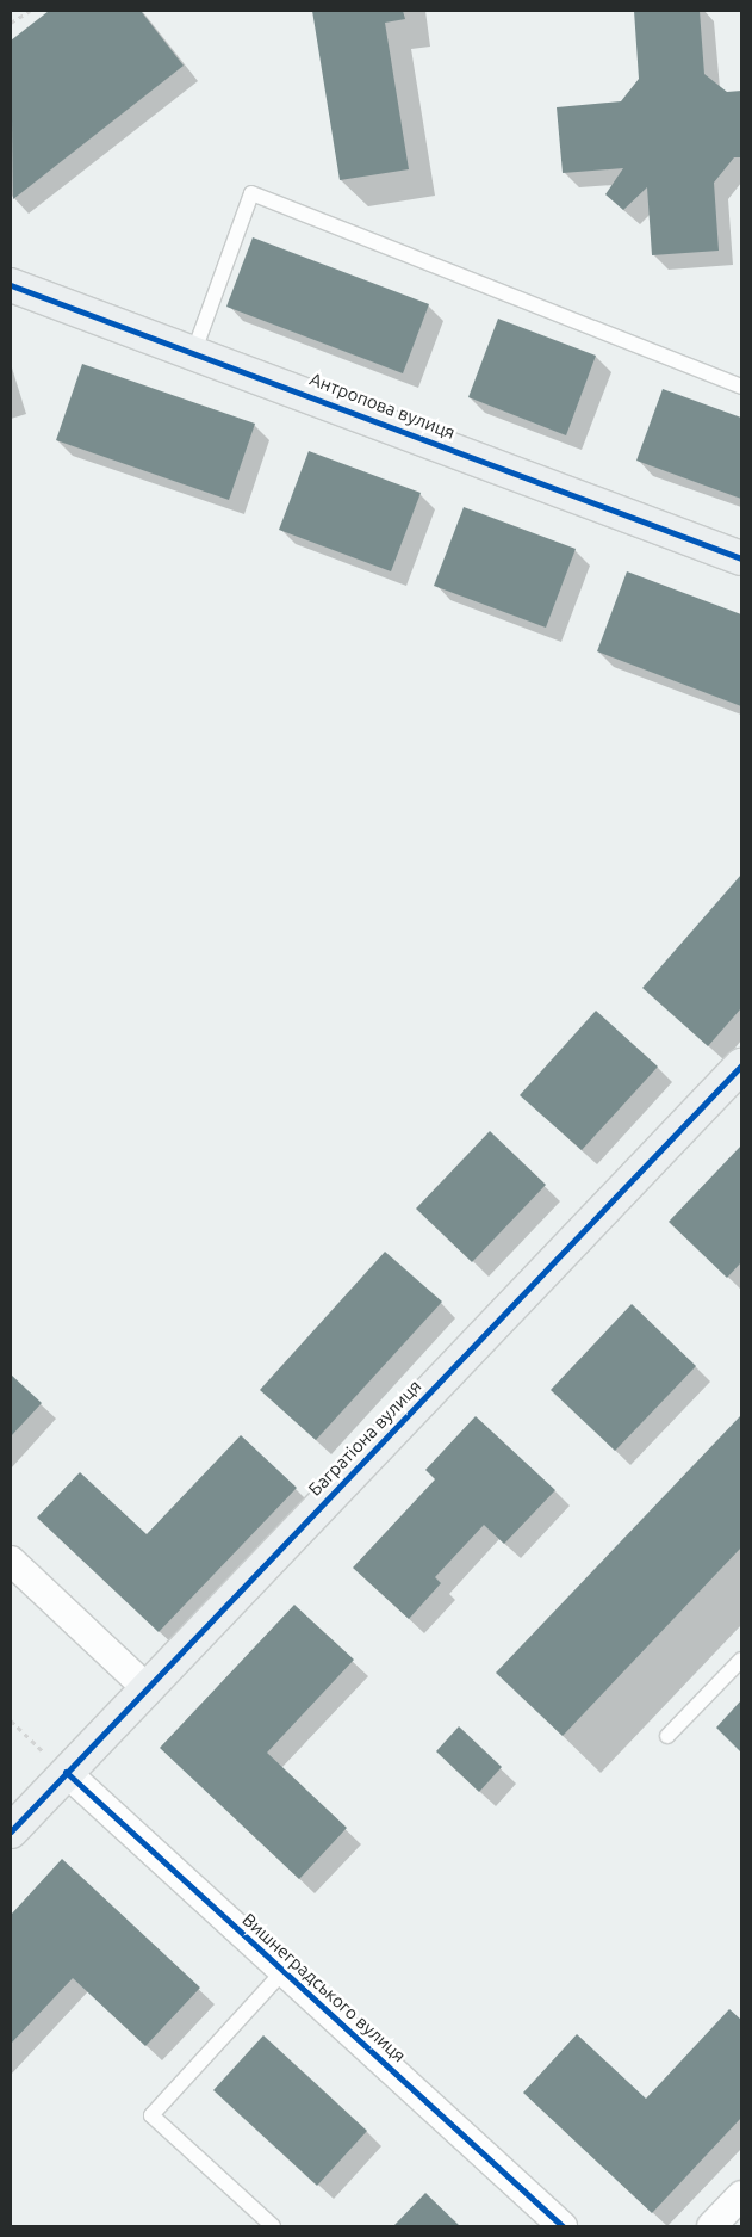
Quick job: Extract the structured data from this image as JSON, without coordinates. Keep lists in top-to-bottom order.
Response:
{
  "streets": {
    "street": ["Антропова вулиця", "Багратіона вулиця", "Вишнеградського вулиця"]
  },
  "crossings": [
    ["Багратіона вулиця", "Вишнеградського вулиця"]
  ]
}
